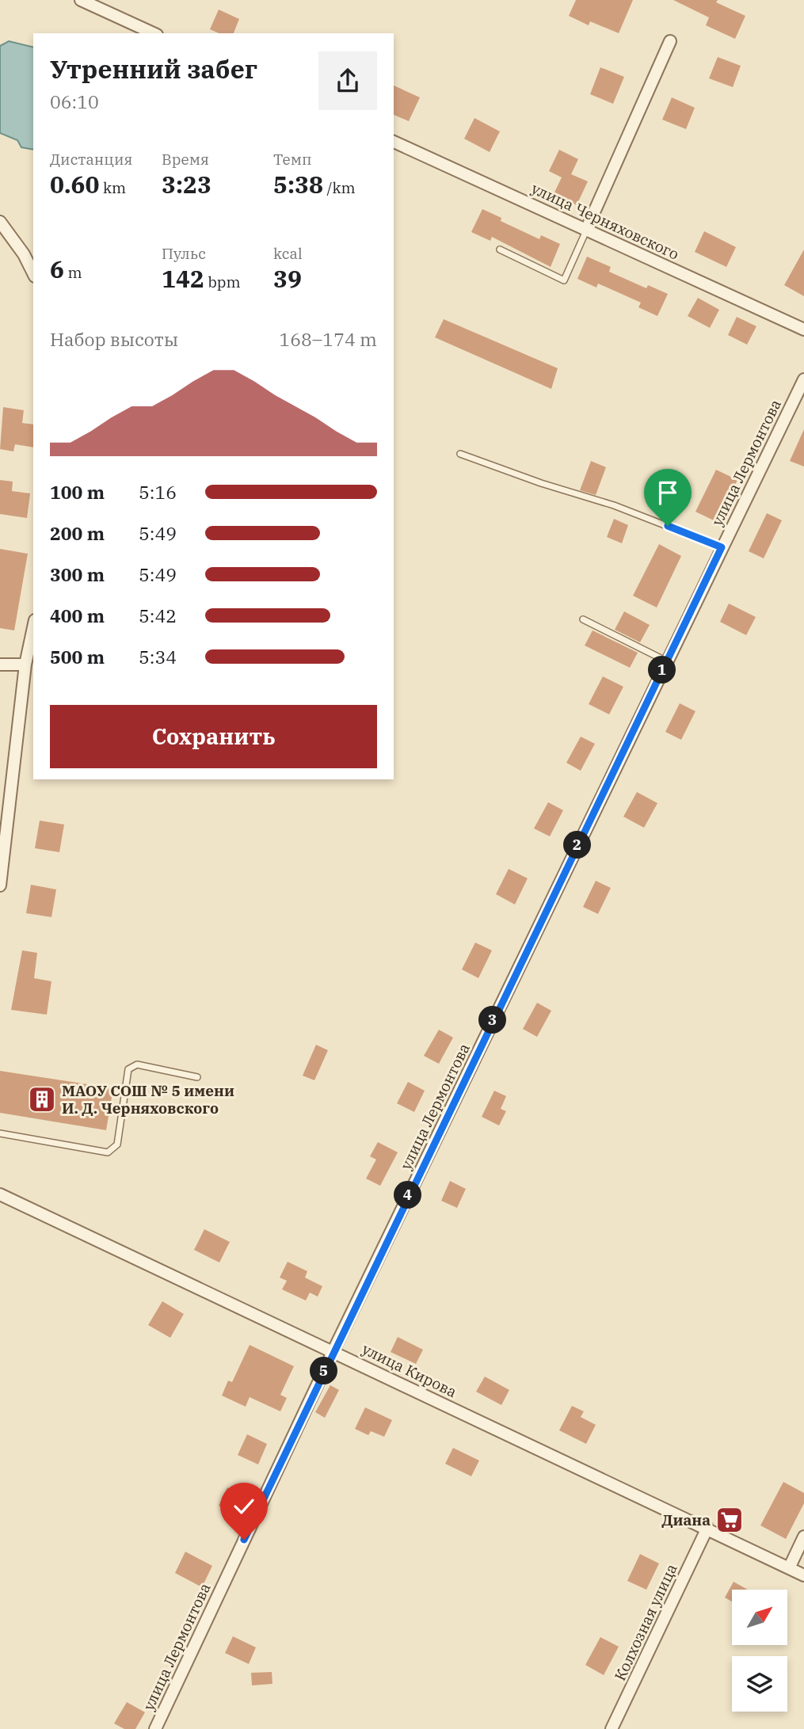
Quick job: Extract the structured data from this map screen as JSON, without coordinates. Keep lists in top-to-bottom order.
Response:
{
  "streets": {
    "street": [
      "улица Черняховского",
      "улица Лермонтова",
      "улица Кирова",
      "Колхозная улица"
    ]
  },
  "crossings": [
    ["улица Лермонтова", "улица Кирова"],
    ["улица Кирова", "Колхозная улица"]
  ],
  "places": {
    "building": ["МАОУ СОШ № 5 имени И. Д. Черняховского"],
    "supermarket": ["Диана"]
  },
  "north": "top right",
  "page": {
    "heading": ["Утренний забег", "06:10"],
    "stats": [
      ["Дистанция", "0.60 km"],
      ["Время", "3:23"],
      ["Темп", "5:38 /km"],
      ["6 m"],
      ["Пульс", "142 bpm"],
      ["kcal", "39"]
    ],
    "chart": ["Набор высоты", "168–174 m"],
    "list": [
      {
        "name": "100 m",
        "note": "5:16"
      },
      {
        "name": "200 m",
        "note": "5:49"
      },
      {
        "name": "300 m",
        "note": "5:49"
      },
      {
        "name": "400 m",
        "note": "5:42"
      },
      {
        "name": "500 m",
        "note": "5:34"
      }
    ],
    "pins": [
      "1",
      "2",
      "3",
      "4",
      "5"
    ],
    "buttons": "Сохранить"
  }
}
